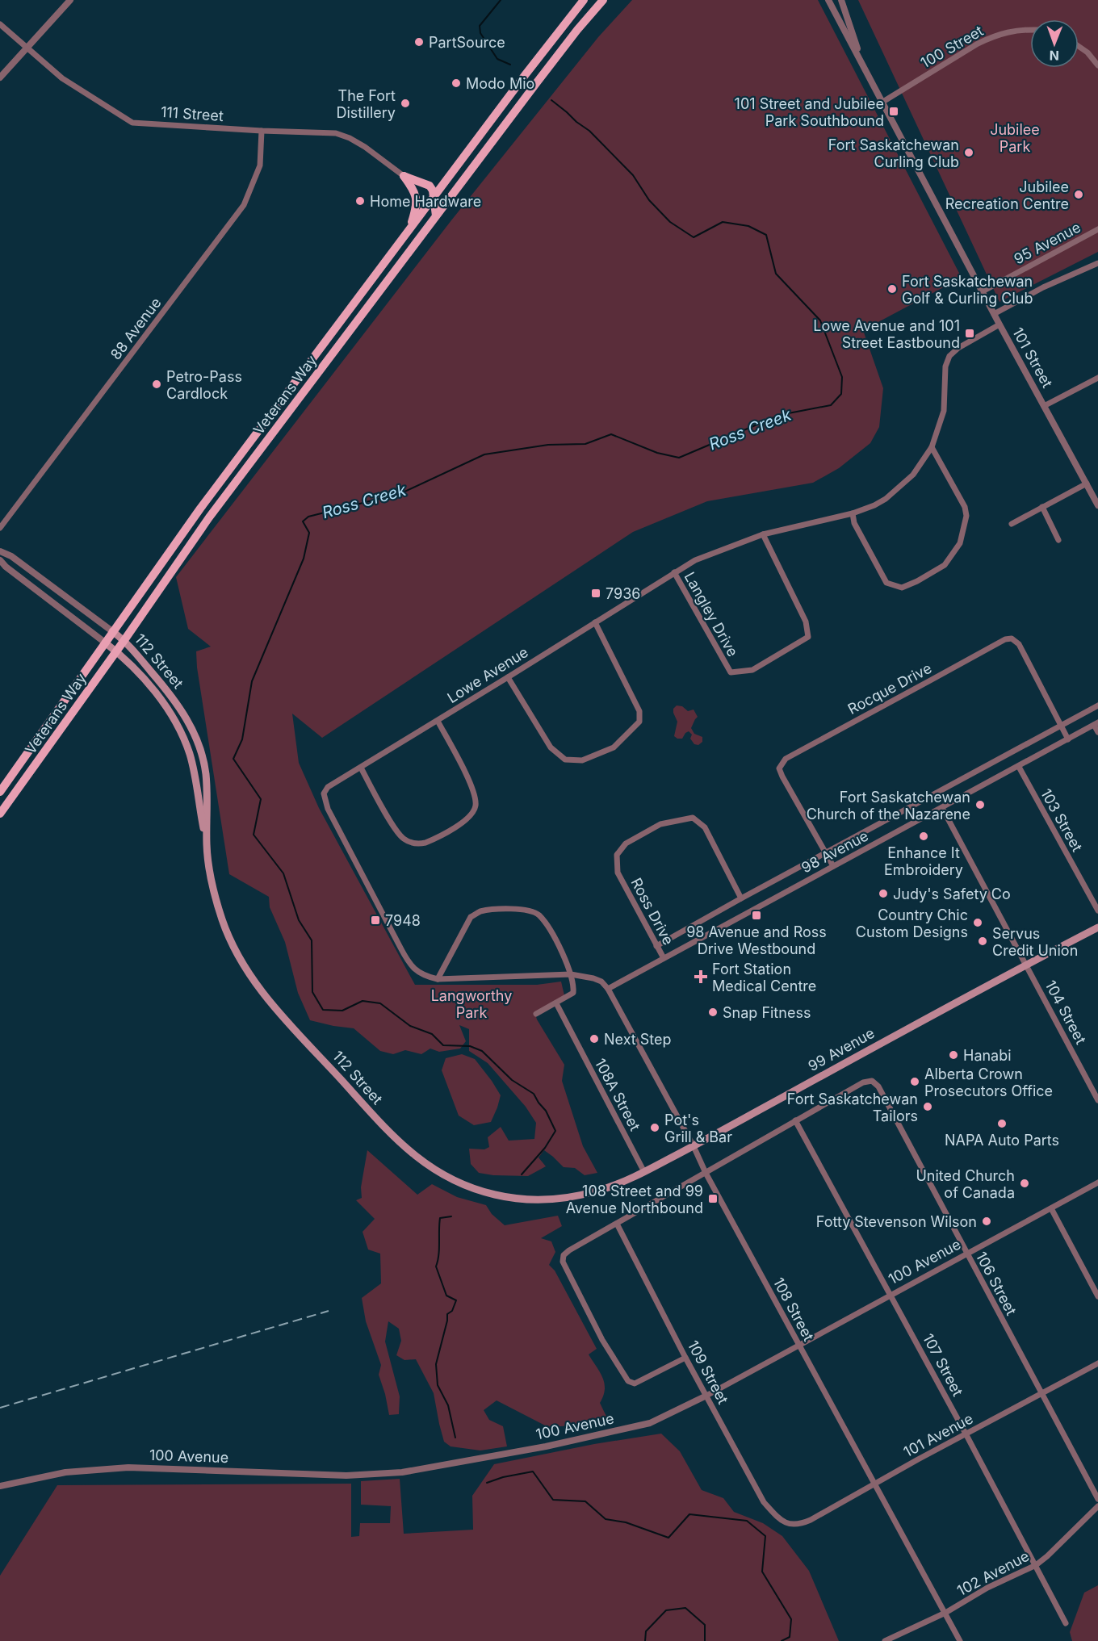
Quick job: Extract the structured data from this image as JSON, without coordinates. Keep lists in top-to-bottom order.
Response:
{
  "streets": {
    "main road": ["Veterans Way", "112 Street", "99 Avenue"],
    "street": [
      "100 Street",
      "111 Street",
      "95 Avenue",
      "88 Avenue",
      "101 Street",
      "Langley Drive",
      "Lowe Avenue",
      "Rocque Drive",
      "103 Street",
      "98 Avenue",
      "Ross Drive",
      "104 Street",
      "108A Street",
      "100 Avenue",
      "106 Street",
      "108 Street",
      "107 Street",
      "109 Street",
      "101 Avenue",
      "102 Avenue"
    ]
  },
  "crossings": [
    ["100 Street", "101 Street"],
    ["111 Street", "88 Avenue"],
    ["95 Avenue", "101 Street"],
    ["101 Street", "Lowe Avenue"],
    ["Veterans Way", "112 Street"],
    ["Langley Drive", "Lowe Avenue"],
    ["112 Street", "99 Avenue"],
    ["Lowe Avenue", "98 Avenue"],
    ["Lowe Avenue", "108 Street"],
    ["Rocque Drive", "98 Avenue"],
    ["103 Street", "98 Avenue"],
    ["98 Avenue", "Ross Drive"],
    ["98 Avenue", "104 Street"],
    ["98 Avenue", "108 Street"],
    ["104 Street", "99 Avenue"],
    ["99 Avenue", "108A Street"],
    ["99 Avenue", "108 Street"],
    ["100 Avenue", "106 Street"],
    ["100 Avenue", "108 Street"],
    ["100 Avenue", "107 Street"],
    ["100 Avenue", "109 Street"],
    ["106 Street", "107 Street"],
    ["106 Street", "101 Avenue"],
    ["108 Street", "101 Avenue"],
    ["108 Street", "102 Avenue"],
    ["107 Street", "101 Avenue"],
    ["107 Street", "102 Avenue"],
    ["109 Street", "101 Avenue"]
  ],
  "water": ["Ross Creek"],
  "parks": ["Jubilee Park", "Langworthy Park"],
  "places": {
    "other": [
      "PartSource",
      "Modo Mio",
      "The Fort Distillery",
      "Fort Saskatchewan Curling Club",
      "Jubilee Recreation Centre",
      "Home Hardware",
      "Fort Saskatchewan Golf & Curling Club",
      "Petro-Pass Cardlock",
      "Fort Saskatchewan Church of the Nazarene",
      "Enhance It Embroidery",
      "Judy's Safety Co",
      "Country Chic Custom Designs",
      "Servus Credit Union",
      "Snap Fitness",
      "Next Step",
      "Hanabi",
      "Alberta Crown Prosecutors Office",
      "Fort Saskatchewan Tailors",
      "NAPA Auto Parts",
      "Pot's Grill & Bar",
      "United Church of Canada",
      "Fotty Stevenson Wilson"
    ],
    "transit": [
      "101 Street and Jubilee Park Southbound",
      "Lowe Avenue and 101 Street Eastbound",
      "7936",
      "98 Avenue and Ross Drive Westbound",
      "7948",
      "108 Street and 99 Avenue Northbound"
    ],
    "health": ["Fort Station Medical Centre"]
  },
  "north": "bottom"
}
